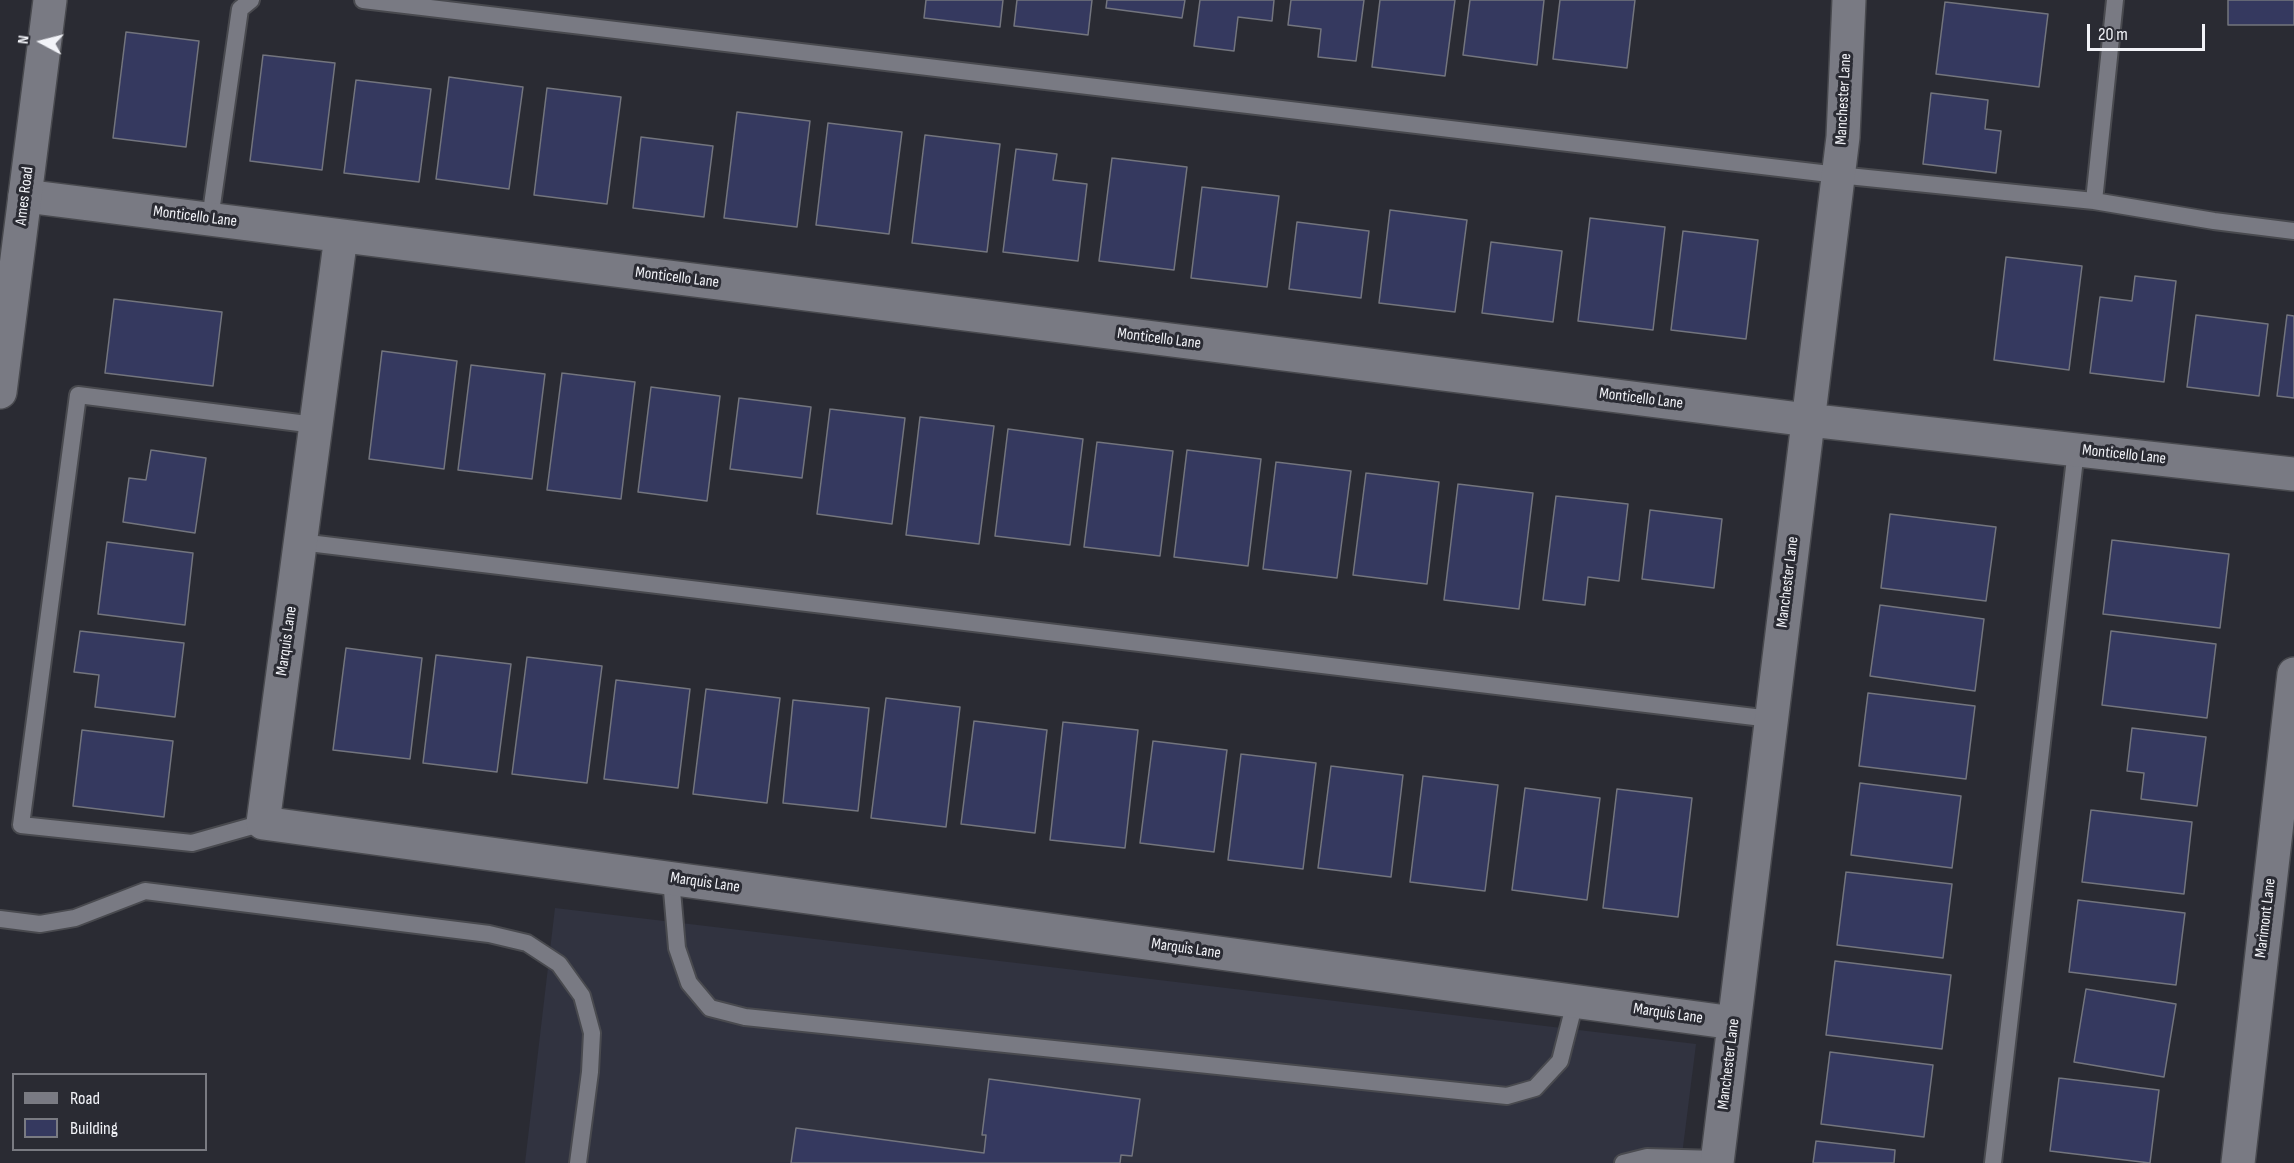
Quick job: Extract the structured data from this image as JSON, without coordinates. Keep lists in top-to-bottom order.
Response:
{
  "streets": {
    "street": [
      "Manchester Lane",
      "Ames Road",
      "Monticello Lane",
      "Marquis Lane",
      "Marimont Lane"
    ]
  },
  "crossings": [
    ["Manchester Lane", "Monticello Lane"],
    ["Manchester Lane", "Marquis Lane"],
    ["Ames Road", "Monticello Lane"],
    ["Monticello Lane", "Marquis Lane"]
  ],
  "legend": ["Road", "Building"],
  "scale_bar": "20 m",
  "north": "left"
}
